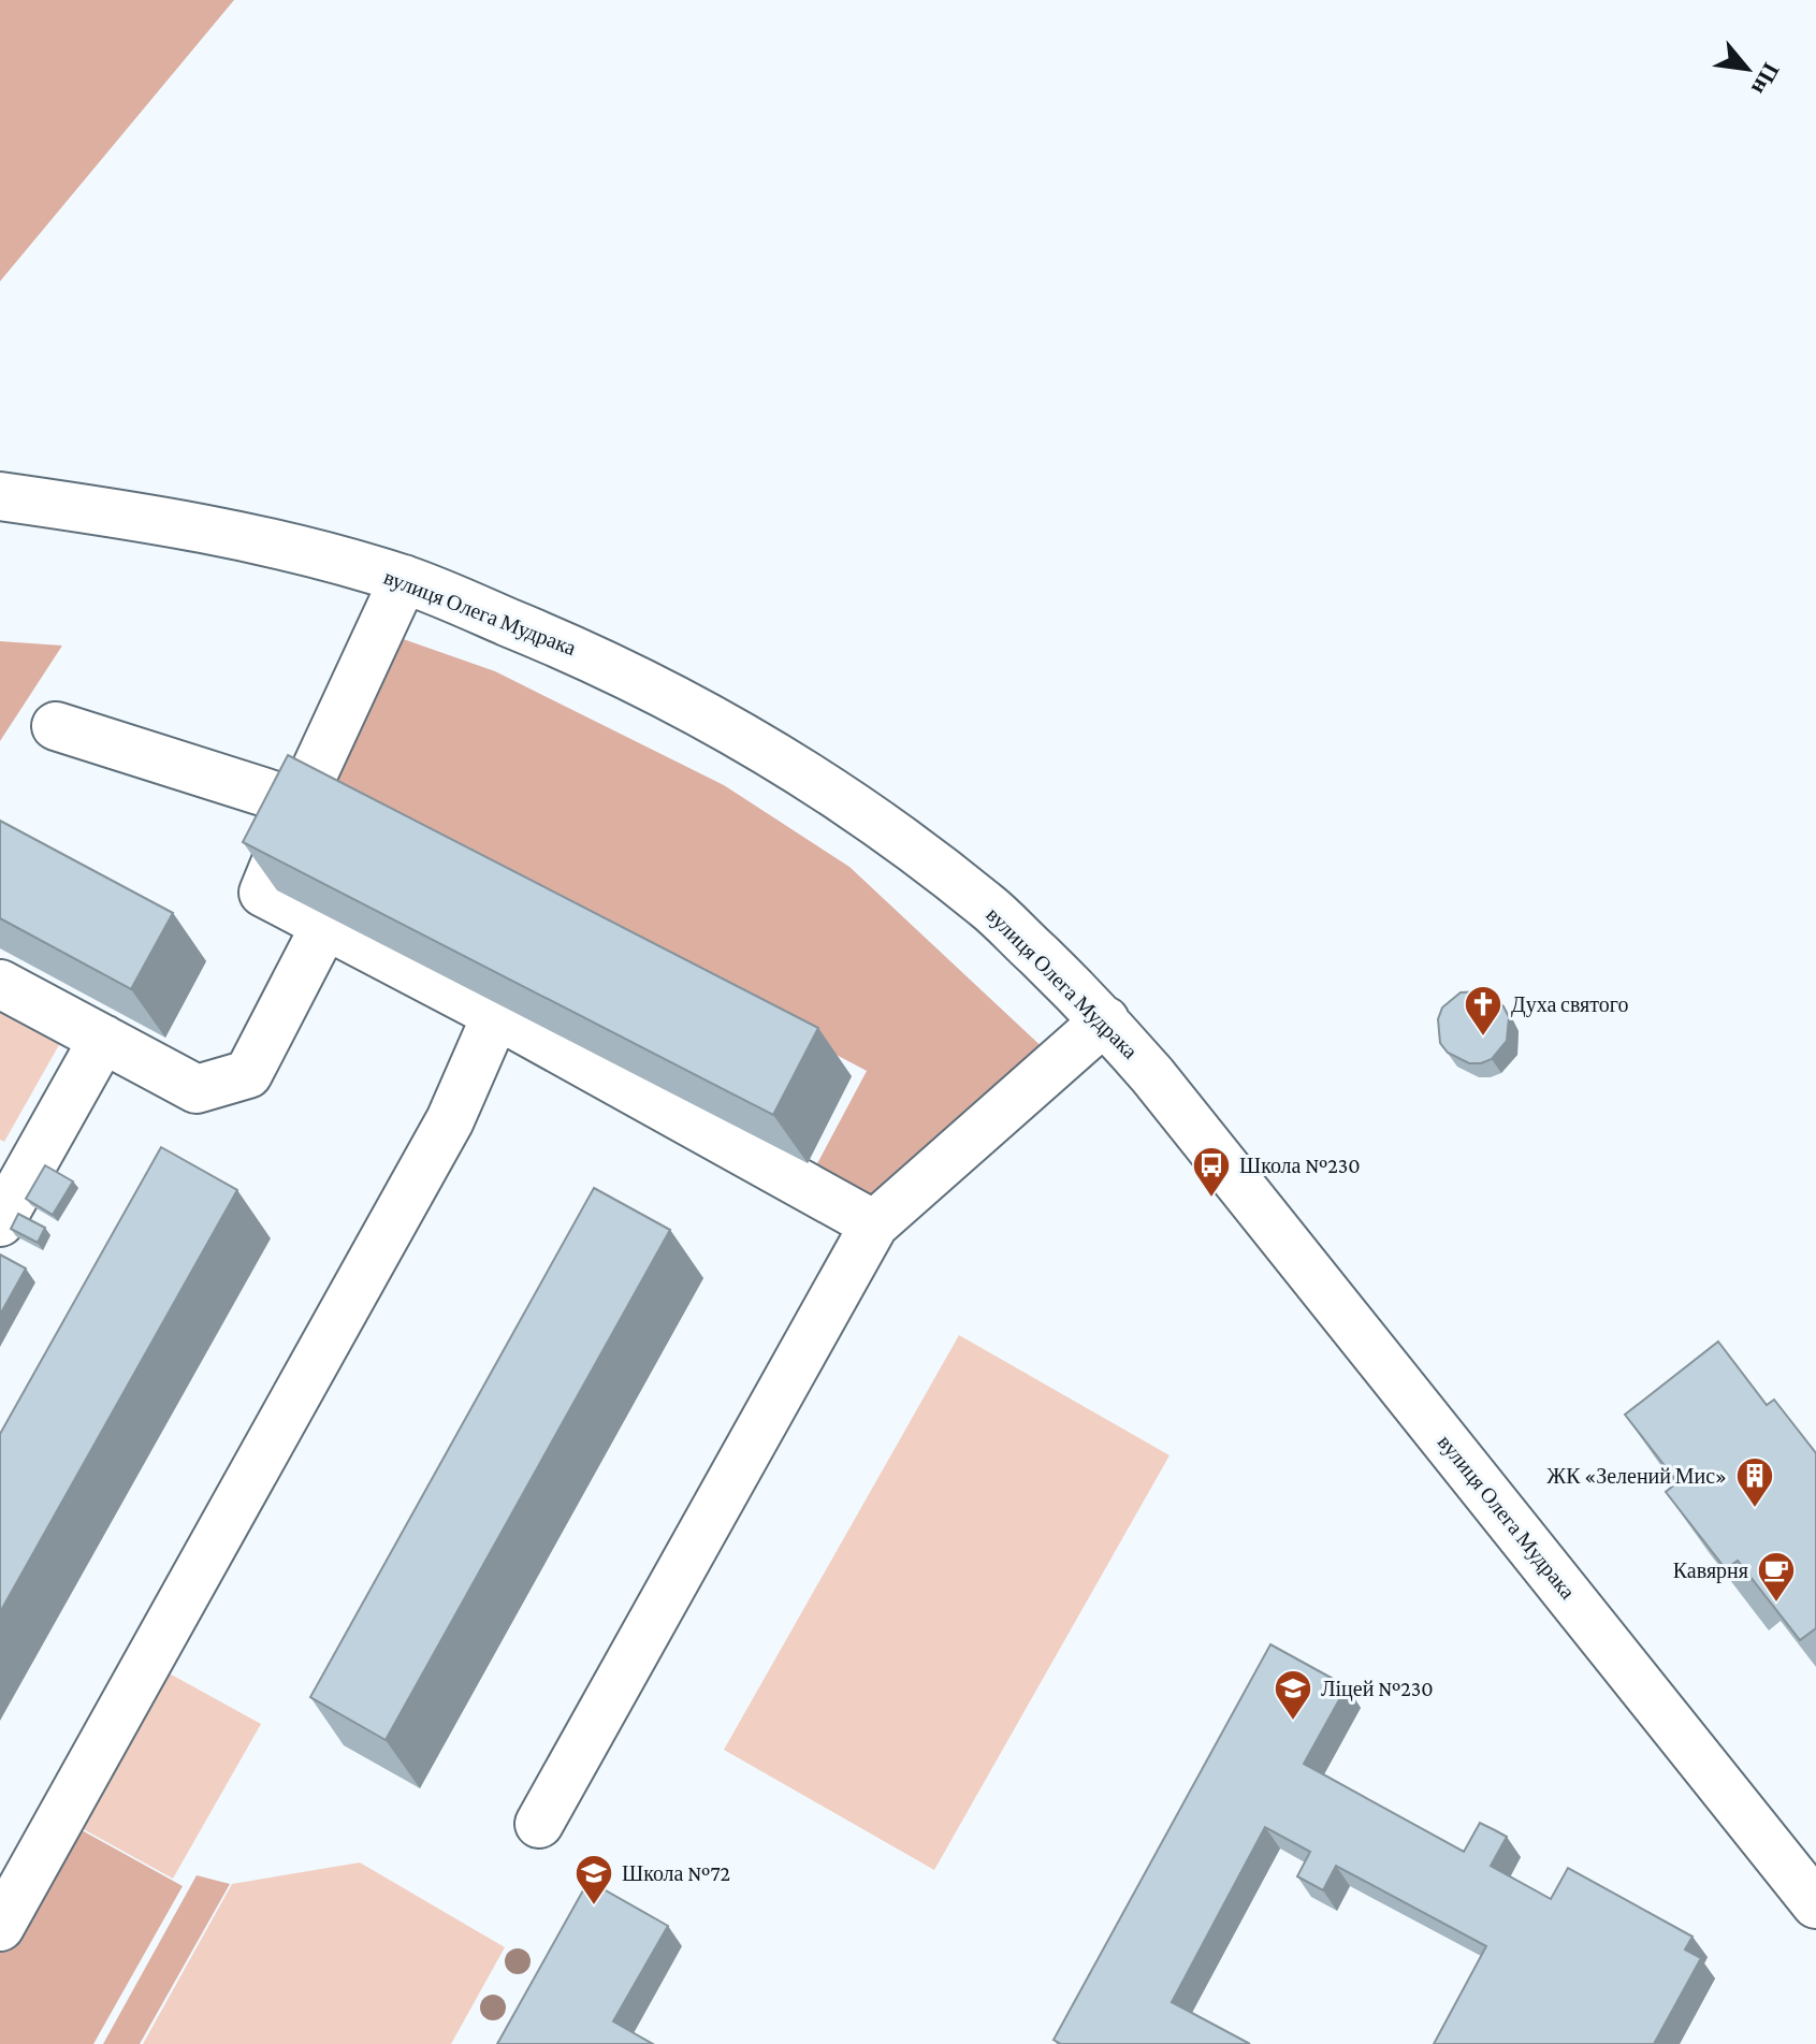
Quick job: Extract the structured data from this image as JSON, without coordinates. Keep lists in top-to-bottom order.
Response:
{
  "streets": {
    "street": ["вулиця Олега Мудрака"]
  },
  "places": {
    "church": ["Духа святого"],
    "bus stop": ["Школа №230"],
    "building": ["ЖК «Зелений Мис»"],
    "cafe": ["Кавярня"],
    "school or university": ["Ліцей №230", "Школа №72"]
  },
  "north": "bottom right"
}
